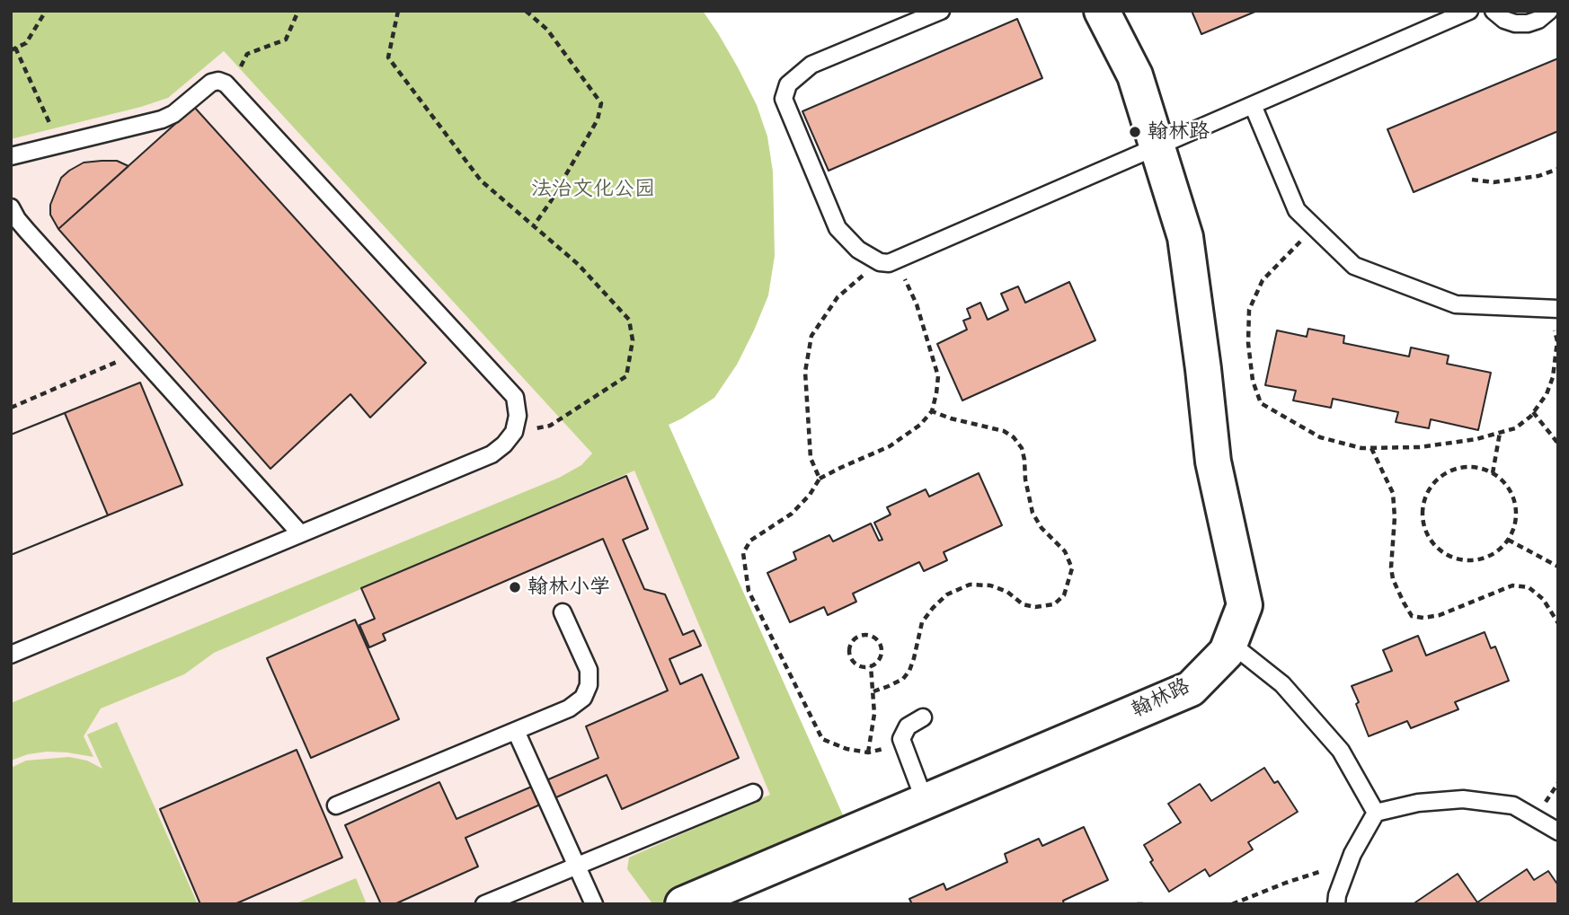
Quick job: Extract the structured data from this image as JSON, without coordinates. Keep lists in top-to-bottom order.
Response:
{
  "streets": {
    "main road": ["翰林路"]
  },
  "parks": ["法治文化公园"],
  "places": ["翰林路", "翰林小学"]
}
